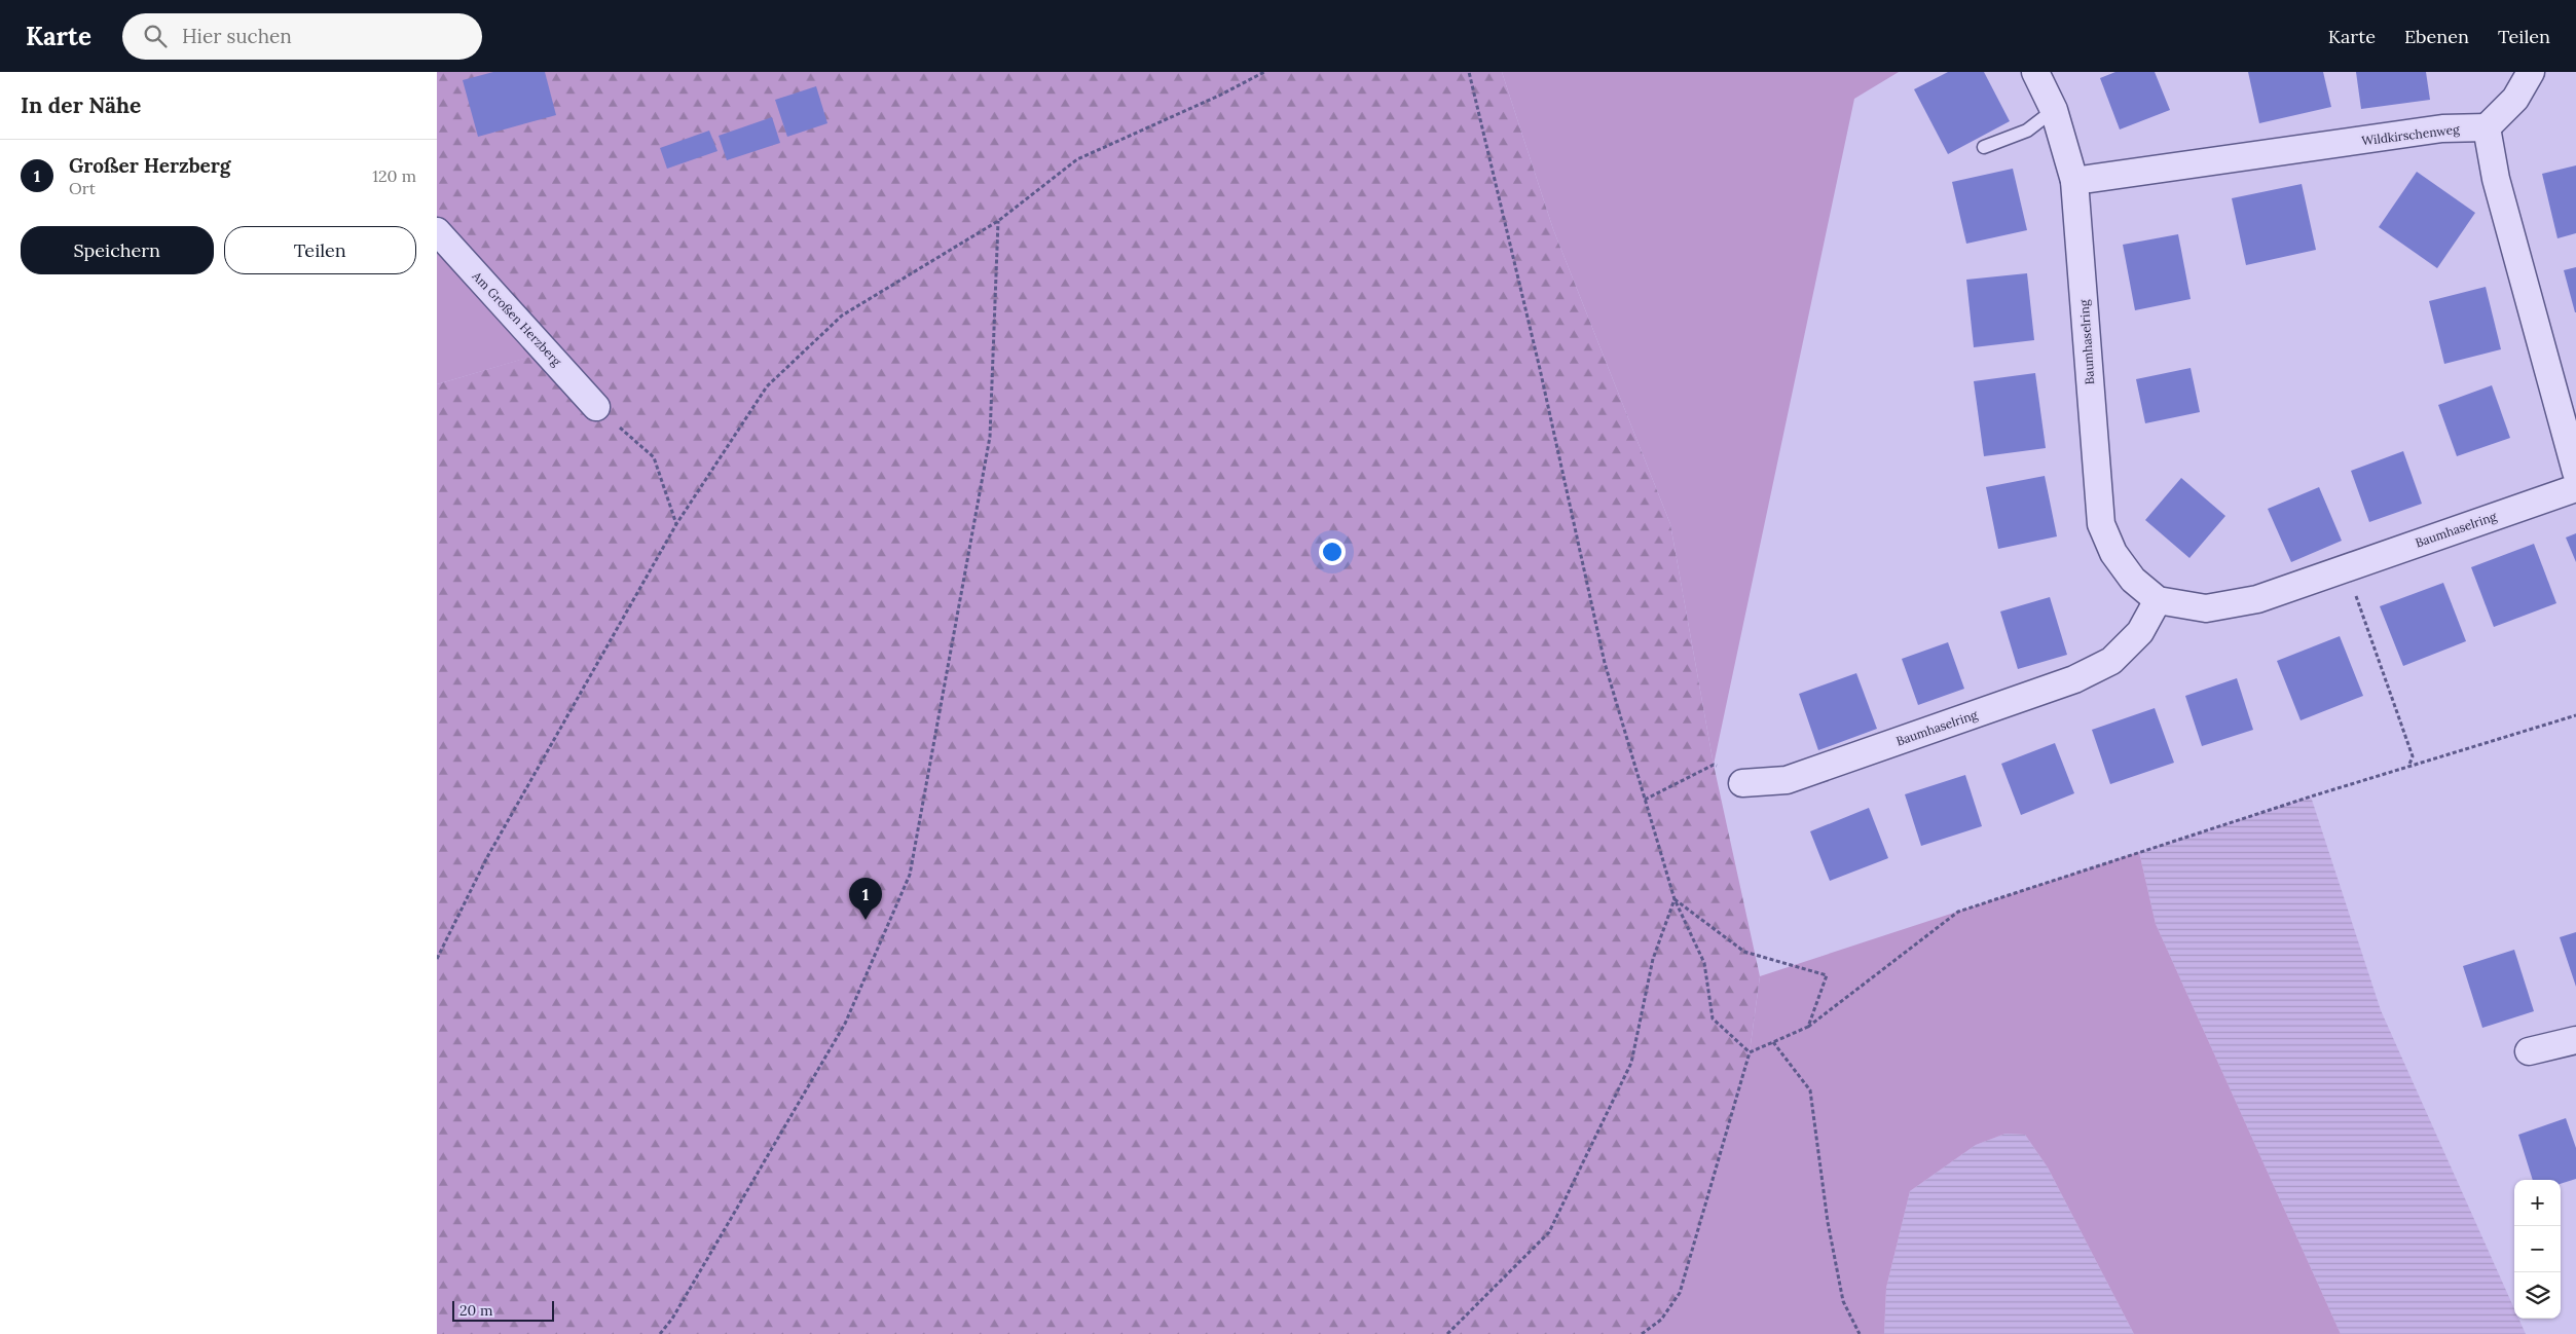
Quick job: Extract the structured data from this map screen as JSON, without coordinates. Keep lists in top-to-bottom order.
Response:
{
  "streets": {
    "street": ["Wildkirschenweg", "Am Großen Herzberg", "Baumhaselring"]
  },
  "crossings": [
    ["Wildkirschenweg", "Baumhaselring"]
  ],
  "scale_bar": "20 m",
  "page": {
    "header": "Karte",
    "search": "Hier suchen",
    "nav": ["Karte", "Ebenen", "Teilen"],
    "heading": "In der Nähe",
    "list": [
      {
        "mark": "1",
        "name": "Großer Herzberg",
        "note": "Ort",
        "value": "120 m"
      }
    ],
    "buttons": ["Speichern", "Teilen"],
    "pins": "1",
    "map_buttons": ["+", "−"],
    "scale": "20 m"
  }
}
